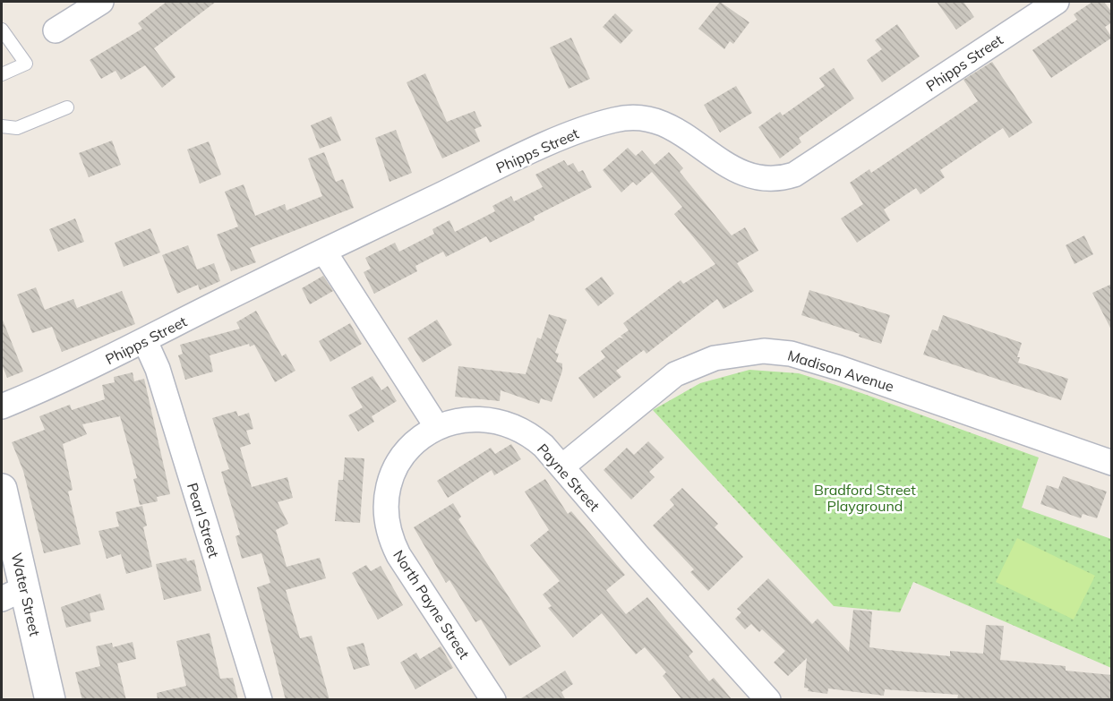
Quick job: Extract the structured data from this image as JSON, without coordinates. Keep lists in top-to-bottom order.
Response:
{
  "streets": {
    "main road": ["Water Street"],
    "street": [
      "Phipps Street",
      "Madison Avenue",
      "Payne Street",
      "Pearl Street",
      "North Payne Street"
    ]
  },
  "crossings": [
    ["Phipps Street", "Pearl Street"],
    ["Madison Avenue", "Payne Street"],
    ["Payne Street", "North Payne Street"]
  ],
  "parks": ["Bradford Street Playground"]
}
